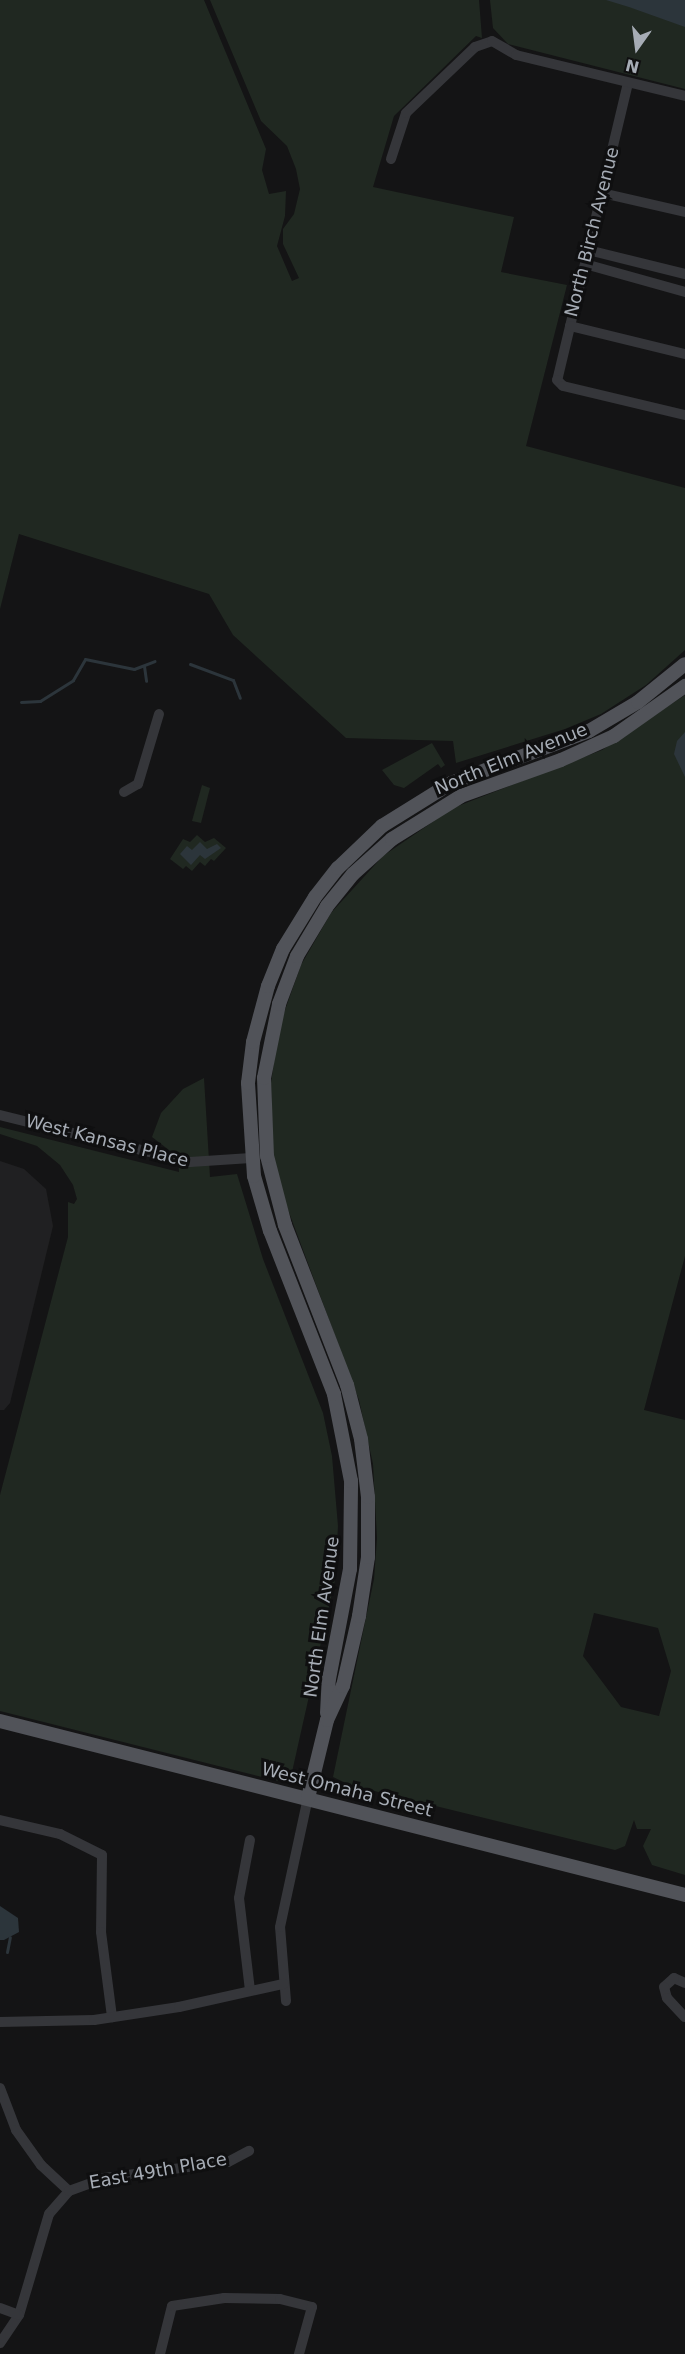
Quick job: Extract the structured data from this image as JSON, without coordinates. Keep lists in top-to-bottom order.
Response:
{
  "streets": {
    "main road": ["North Elm Avenue", "West Omaha Street"],
    "street": ["North Birch Avenue", "West Kansas Place", "East 49th Place"]
  },
  "crossings": [
    ["North Elm Avenue", "West Kansas Place"]
  ],
  "north": "bottom"
}
